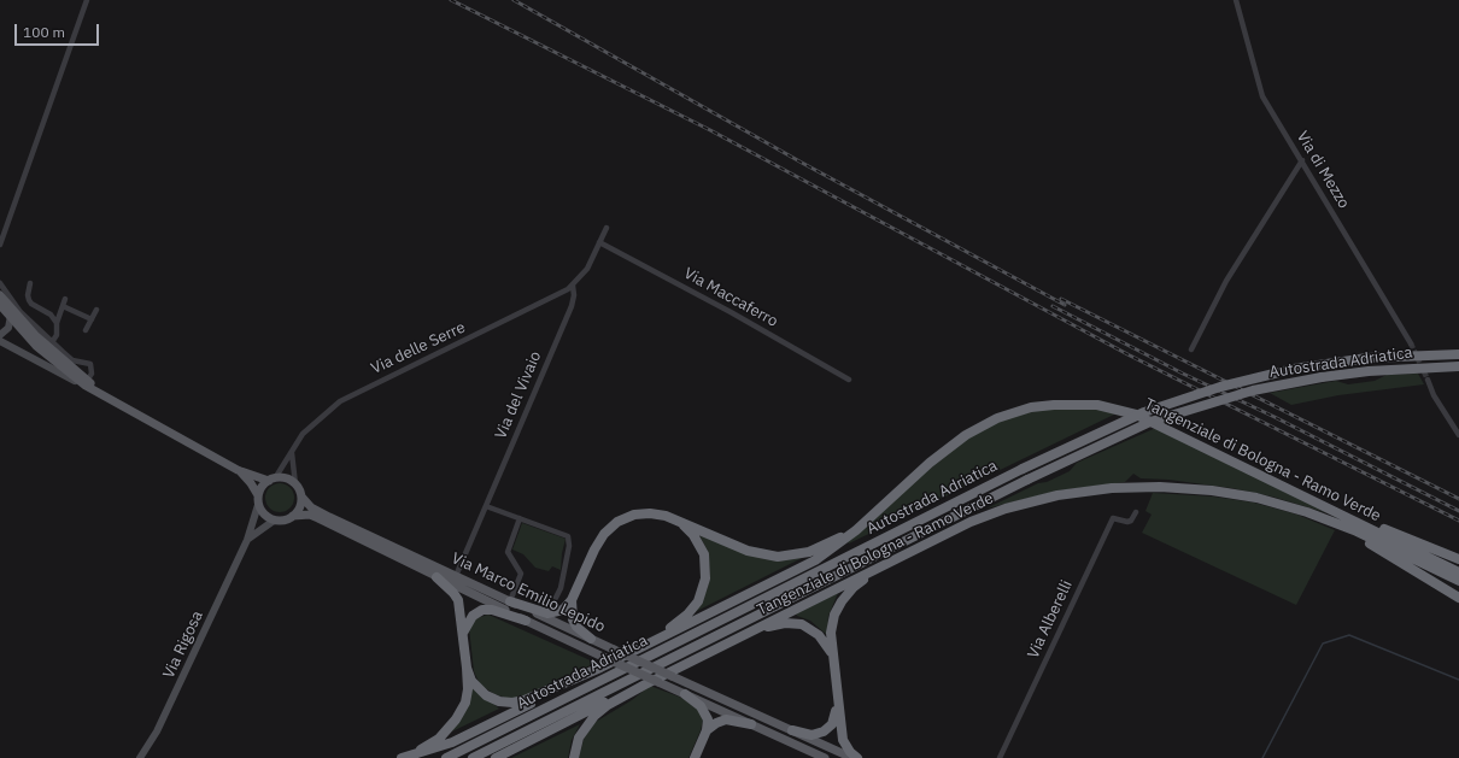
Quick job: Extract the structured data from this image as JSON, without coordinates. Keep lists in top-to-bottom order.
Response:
{
  "streets": {
    "highway": ["Autostrada Adriatica", "Tangenziale di Bologna - Ramo Verde"],
    "main road": ["Via Marco Emilio Lepido", "Via Rigosa"],
    "street": [
      "Via di Mezzo",
      "Via Maccaferro",
      "Via delle Serre",
      "Via del Vivaio",
      "Via Alberelli"
    ]
  },
  "crossings": [
    ["Via delle Serre", "Via del Vivaio"],
    ["Via delle Serre", "Via Marco Emilio Lepido"],
    ["Via delle Serre", "Via Rigosa"],
    ["Via del Vivaio", "Via Marco Emilio Lepido"],
    ["Via Marco Emilio Lepido", "Via Rigosa"]
  ],
  "scale_bar": "100 m"
}
